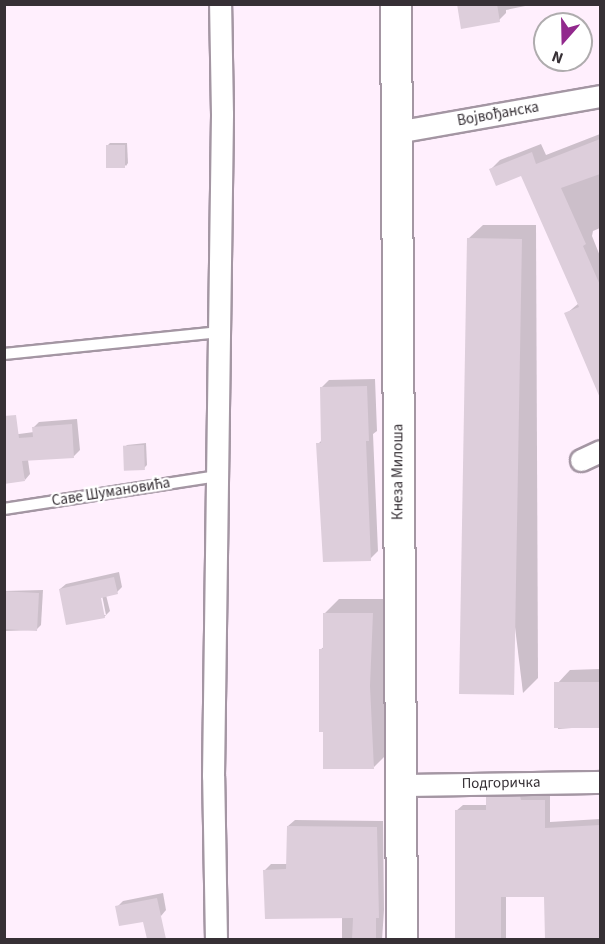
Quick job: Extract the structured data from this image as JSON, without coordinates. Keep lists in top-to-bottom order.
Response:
{
  "streets": {
    "main road": ["Кнеза Милоша"],
    "street": ["Војвођанска", "Подгоричка"],
    "lane": ["Саве Шумановића"]
  },
  "crossings": [
    ["Војвођанска", "Кнеза Милоша"],
    ["Кнеза Милоша", "Подгоричка"]
  ],
  "north": "bottom"
}
